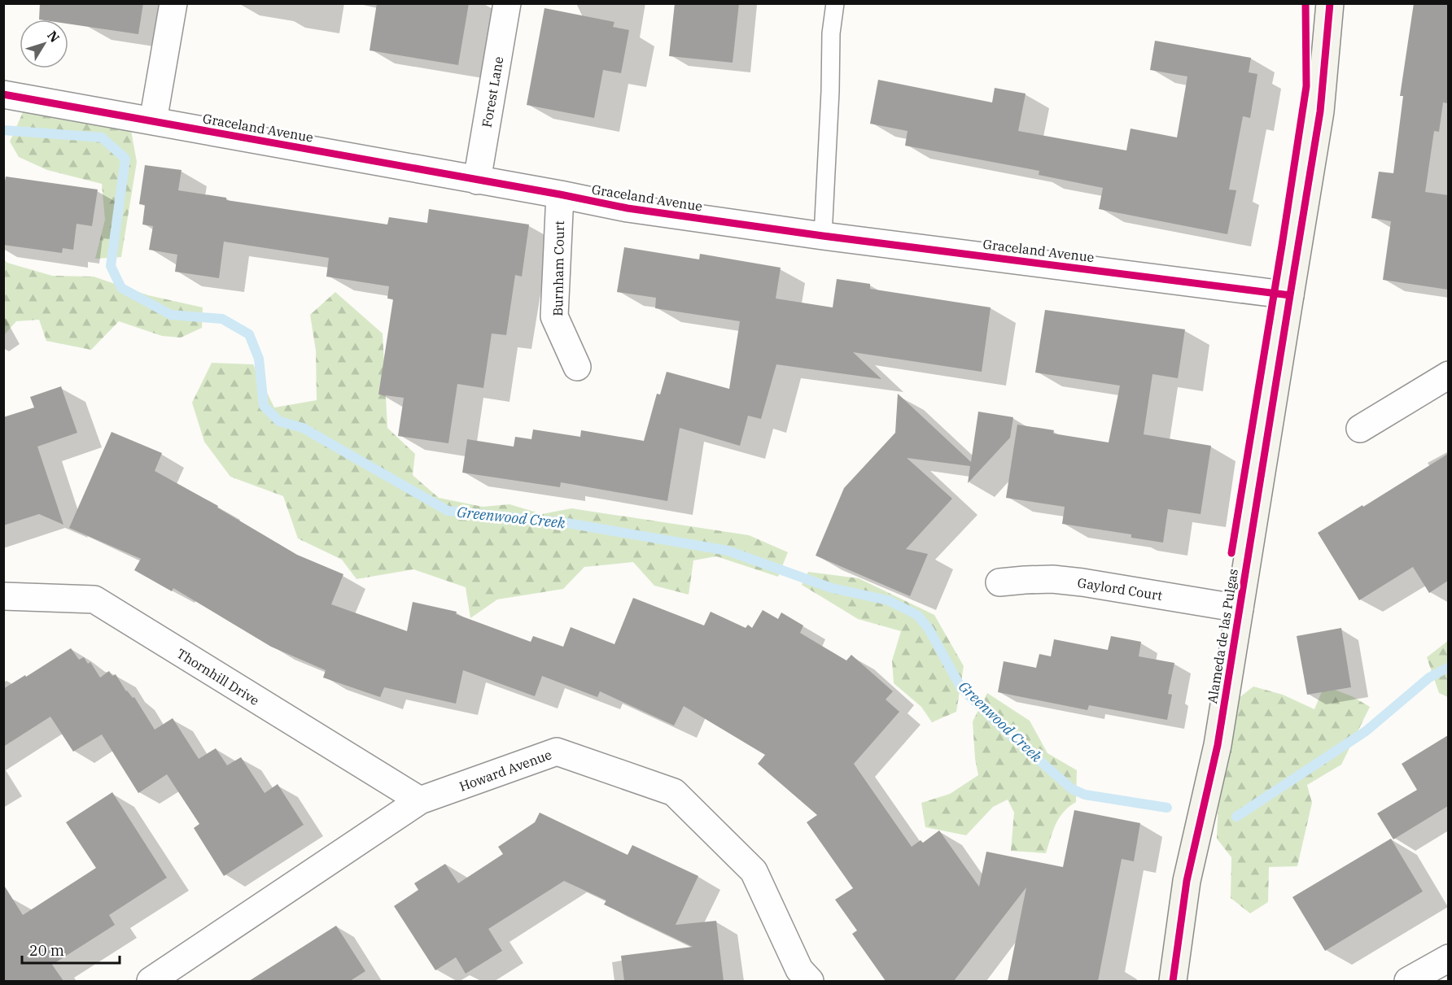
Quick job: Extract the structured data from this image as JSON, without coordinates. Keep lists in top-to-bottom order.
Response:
{
  "streets": {
    "main road": ["Alameda de las Pulgas"],
    "street": [
      "Forest Lane",
      "Graceland Avenue",
      "Burnham Court",
      "Gaylord Court",
      "Thornhill Drive",
      "Howard Avenue"
    ]
  },
  "crossings": [
    ["Forest Lane", "Graceland Avenue"],
    ["Graceland Avenue", "Burnham Court"],
    ["Graceland Avenue", "Alameda de las Pulgas"],
    ["Gaylord Court", "Alameda de las Pulgas"],
    ["Thornhill Drive", "Howard Avenue"]
  ],
  "water": ["Greenwood Creek"],
  "scale_bar": "20 m",
  "north": "top right"
}
